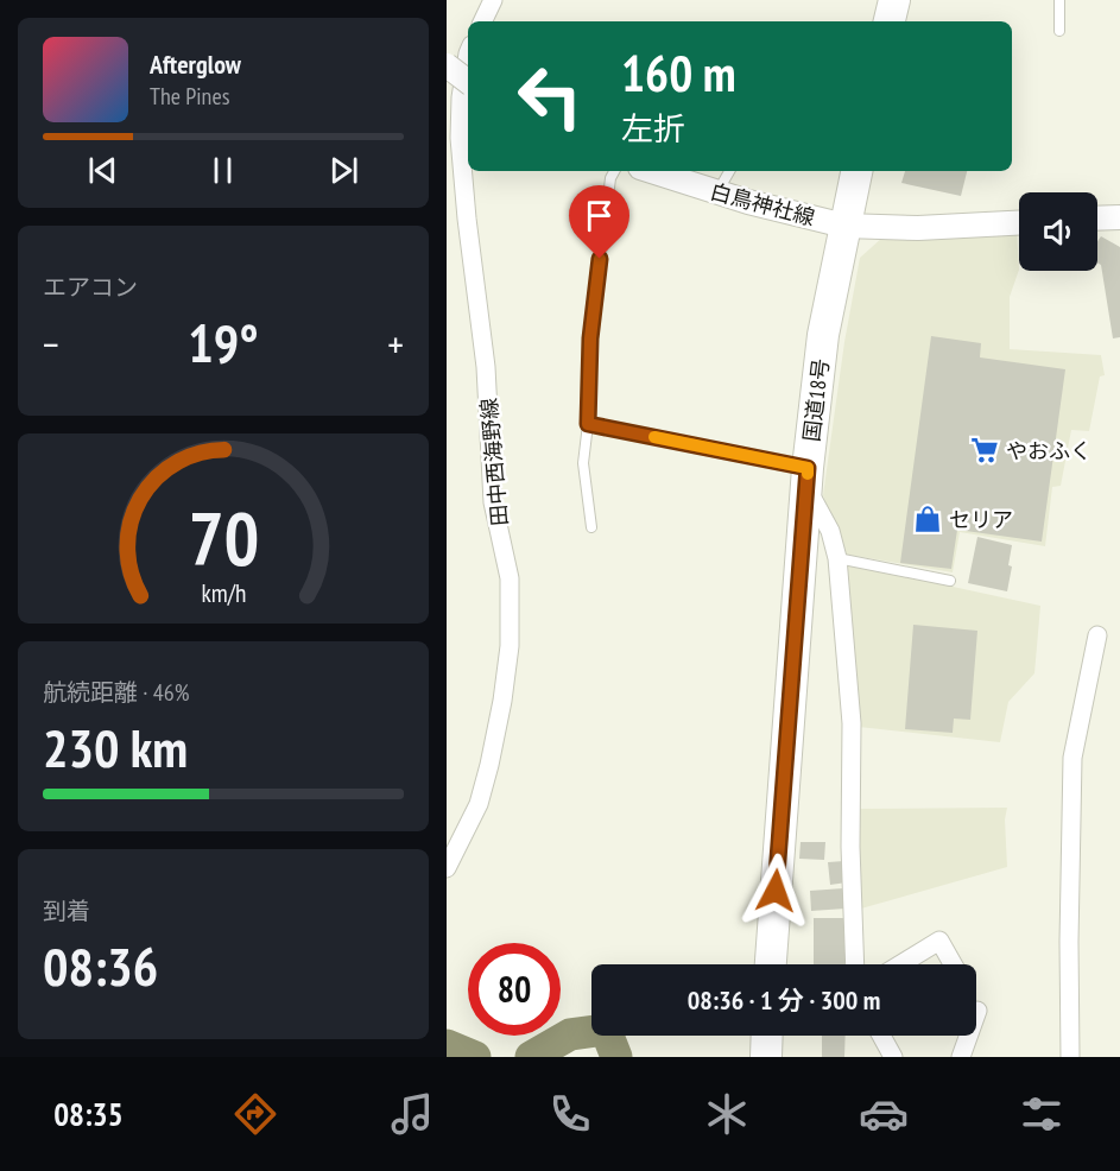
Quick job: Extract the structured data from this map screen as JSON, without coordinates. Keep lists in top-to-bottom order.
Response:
{
  "streets": {
    "highway": ["国道18号"],
    "street": ["白鳥神社線", "田中西海野線"]
  },
  "crossings": [
    ["白鳥神社線", "国道18号"]
  ],
  "places": {
    "supermarket": ["やおふく"],
    "shop": ["セリア"]
  },
  "page": {
    "turn": ["160 m", "左折"],
    "song": ["Afterglow", "The Pines"],
    "tile": [
      "エアコン",
      ["航続距離 · 46%", "230 km"],
      ["到着", "08:36"]
    ],
    "heat": ["−", "19°", "+"],
    "limit": "80",
    "trip": "08:36 · 1 分 · 300 m",
    "tabs": "08:35",
    "gauge": ["70", "km/h"]
  }
}
